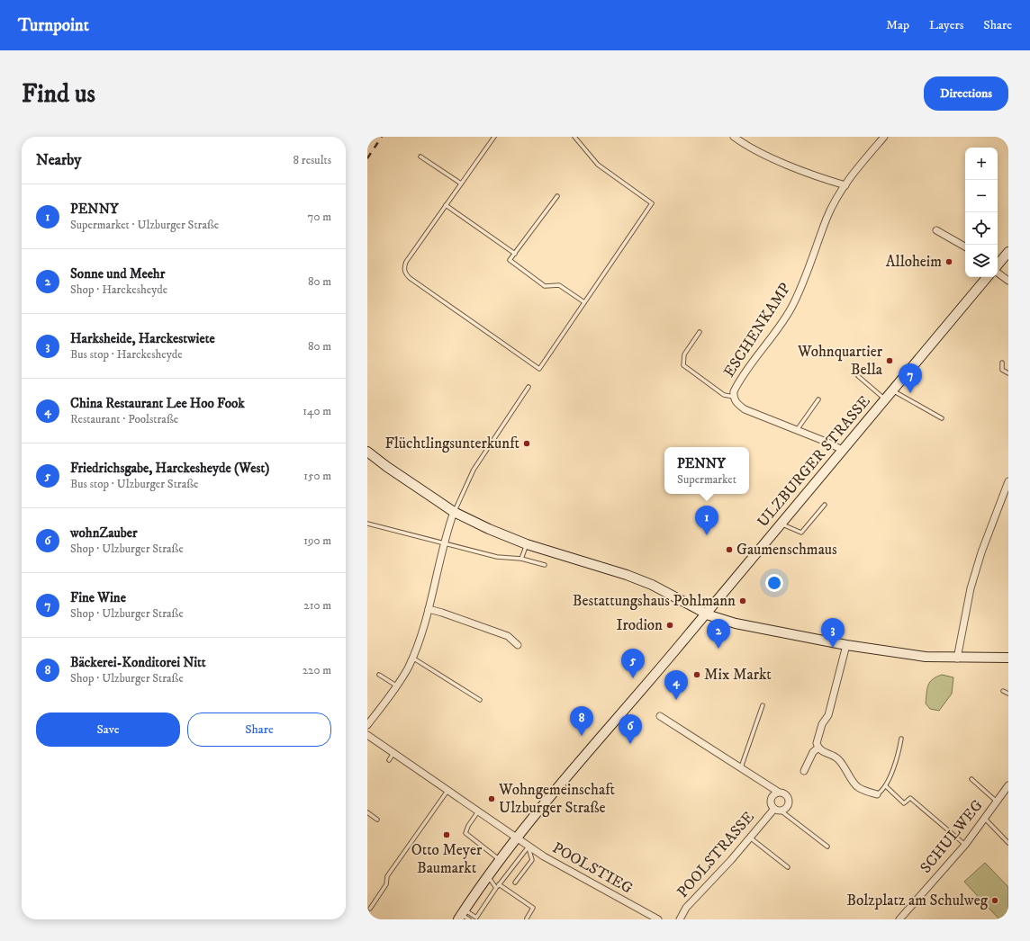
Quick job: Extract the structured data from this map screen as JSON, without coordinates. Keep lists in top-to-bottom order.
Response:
{
  "streets": {
    "main road": ["ULZBURGER STRASSE"],
    "street": [
      "ESCHENKAMP",
      "SCHULWEG",
      "POOLSTRASSE",
      "POOLSTIEG"
    ]
  },
  "crossings": [
    ["ESCHENKAMP", "ULZBURGER STRASSE"],
    ["ULZBURGER STRASSE", "POOLSTIEG"]
  ],
  "places": [
    "Alloheim",
    "Wohnquartier Bella",
    "Flüchtlingsunterkunft",
    "Gaumenschmaus",
    "Bestattungshaus Pohlmann",
    "Irodion",
    "Mix Markt",
    "Wohngemeinschaft Ulzburger Straße",
    "Otto Meyer Baumarkt",
    "Bolzplatz am Schulweg"
  ],
  "page": {
    "header": "Turnpoint",
    "nav": ["Map", "Layers", "Share"],
    "buttons": [
      "Directions",
      ["Save", "Share"]
    ],
    "title": "Find us",
    "heading": ["Nearby", "8 results"],
    "map_buttons": ["+", "−"],
    "list": [
      {
        "mark": "1",
        "name": "PENNY",
        "note": "Supermarket · Ulzburger Straße",
        "value": "70 m"
      },
      {
        "mark": "2",
        "name": "Sonne und Meehr",
        "note": "Shop · Harckesheyde",
        "value": "80 m"
      },
      {
        "mark": "3",
        "name": "Harksheide, Harckestwiete",
        "note": "Bus stop · Harckesheyde",
        "value": "80 m"
      },
      {
        "mark": "4",
        "name": "China Restaurant Lee Hoo Fook",
        "note": "Restaurant · Poolstraße",
        "value": "140 m"
      },
      {
        "mark": "5",
        "name": "Friedrichsgabe, Harckesheyde (West)",
        "note": "Bus stop · Ulzburger Straße",
        "value": "150 m"
      },
      {
        "mark": "6",
        "name": "wohnZauber",
        "note": "Shop · Ulzburger Straße",
        "value": "190 m"
      },
      {
        "mark": "7",
        "name": "Fine Wine",
        "note": "Shop · Ulzburger Straße",
        "value": "210 m"
      },
      {
        "mark": "8",
        "name": "Bäckerei-Konditorei Nitt",
        "note": "Shop · Ulzburger Straße",
        "value": "220 m"
      }
    ],
    "pins": [
      "7",
      "1",
      "3",
      "2",
      "5",
      "4",
      "8",
      "6"
    ],
    "popup": ["PENNY", "Supermarket"]
  }
}
